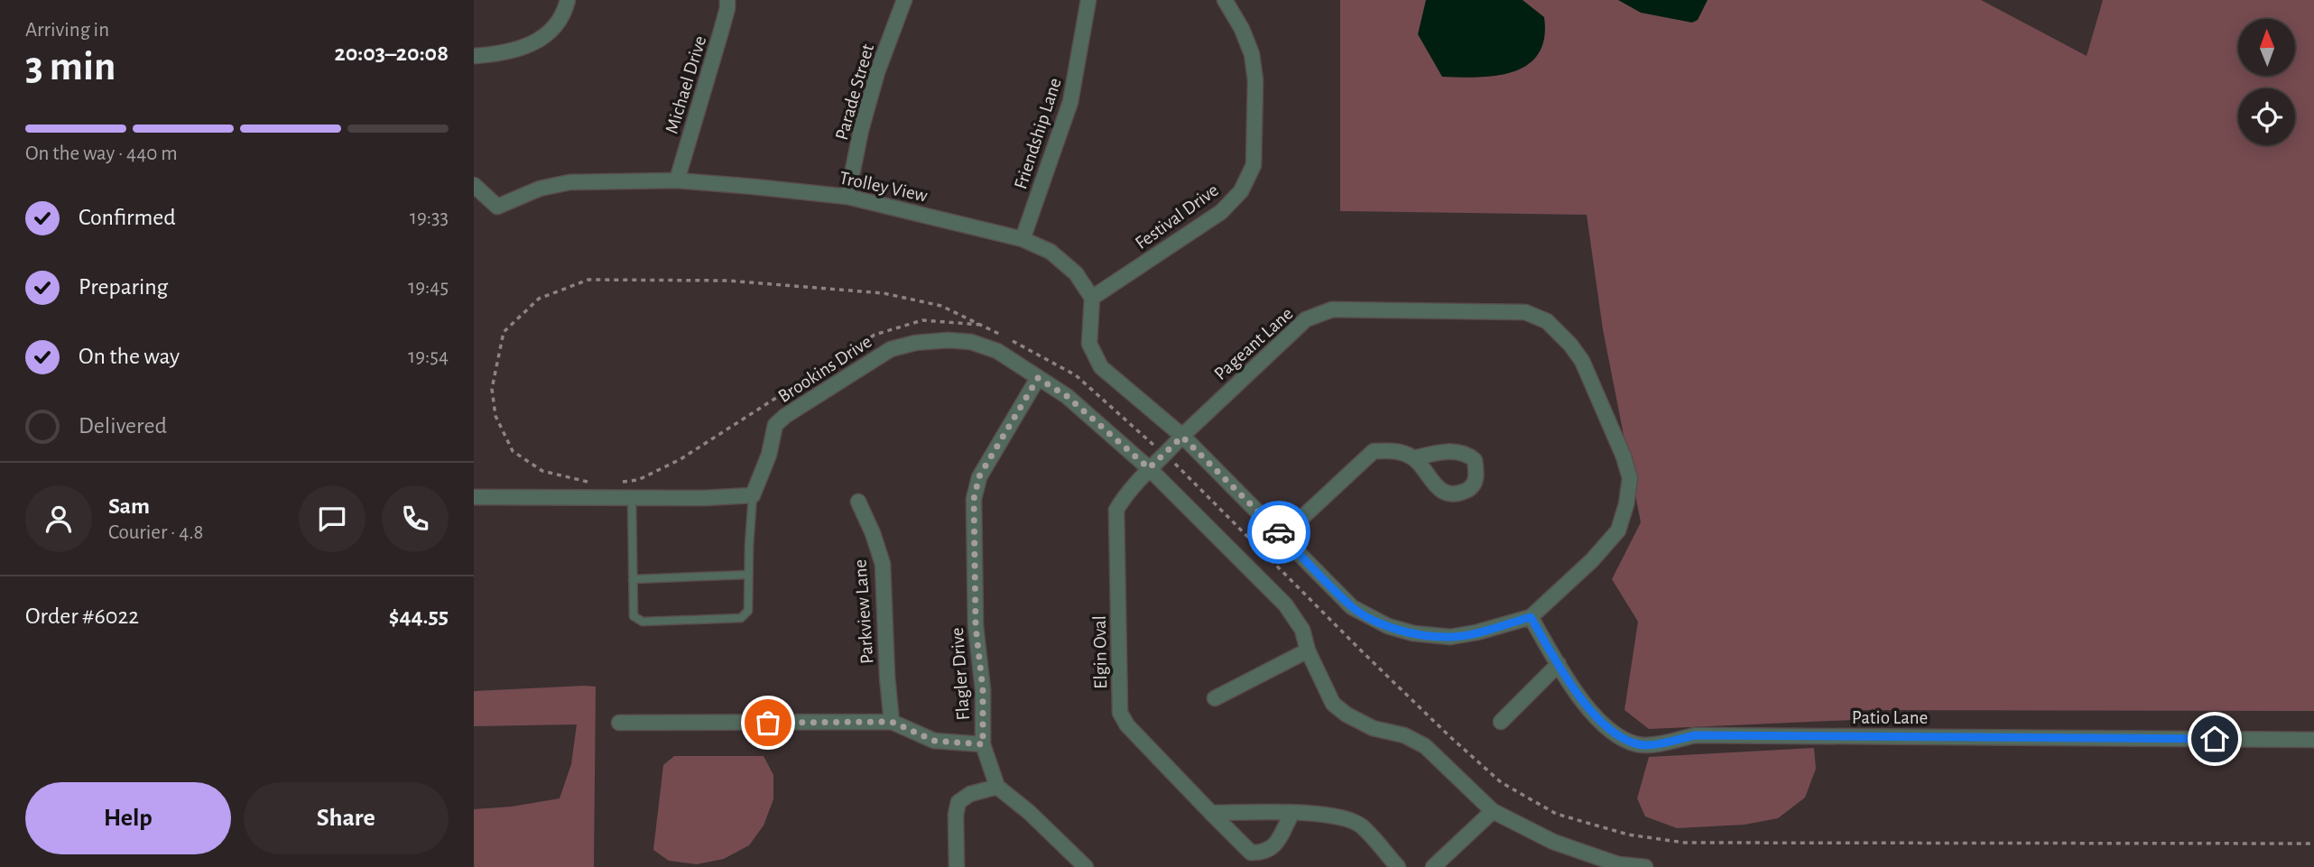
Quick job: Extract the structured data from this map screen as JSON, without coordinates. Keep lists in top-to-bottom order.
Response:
{
  "streets": {
    "street": [
      "Michael Drive",
      "Parade Street",
      "Friendship Lane",
      "Trolley View",
      "Festival Drive",
      "Pageant Lane",
      "Brookins Drive",
      "Parkview Lane",
      "Elgin Oval",
      "Flagler Drive",
      "Patio Lane"
    ]
  },
  "crossings": [
    ["Michael Drive", "Trolley View"],
    ["Parade Street", "Trolley View"],
    ["Friendship Lane", "Trolley View"],
    ["Trolley View", "Festival Drive"],
    ["Pageant Lane", "Brookins Drive"],
    ["Pageant Lane", "Elgin Oval"],
    ["Pageant Lane", "Patio Lane"],
    ["Brookins Drive", "Elgin Oval"],
    ["Brookins Drive", "Flagler Drive"]
  ],
  "north": "top",
  "page": {
    "heading": ["3 min", "Arriving in", "20:03–20:08"],
    "panel": [
      "Sam",
      "Courier · 4.8",
      "Order #6022",
      "$44.55"
    ],
    "bar": "On the way · 440 m",
    "list": [
      ["Confirmed", "19:33"],
      ["Preparing", "19:45"],
      ["On the way", "19:54"],
      "Delivered"
    ],
    "buttons": ["Help", "Share"]
  }
}
